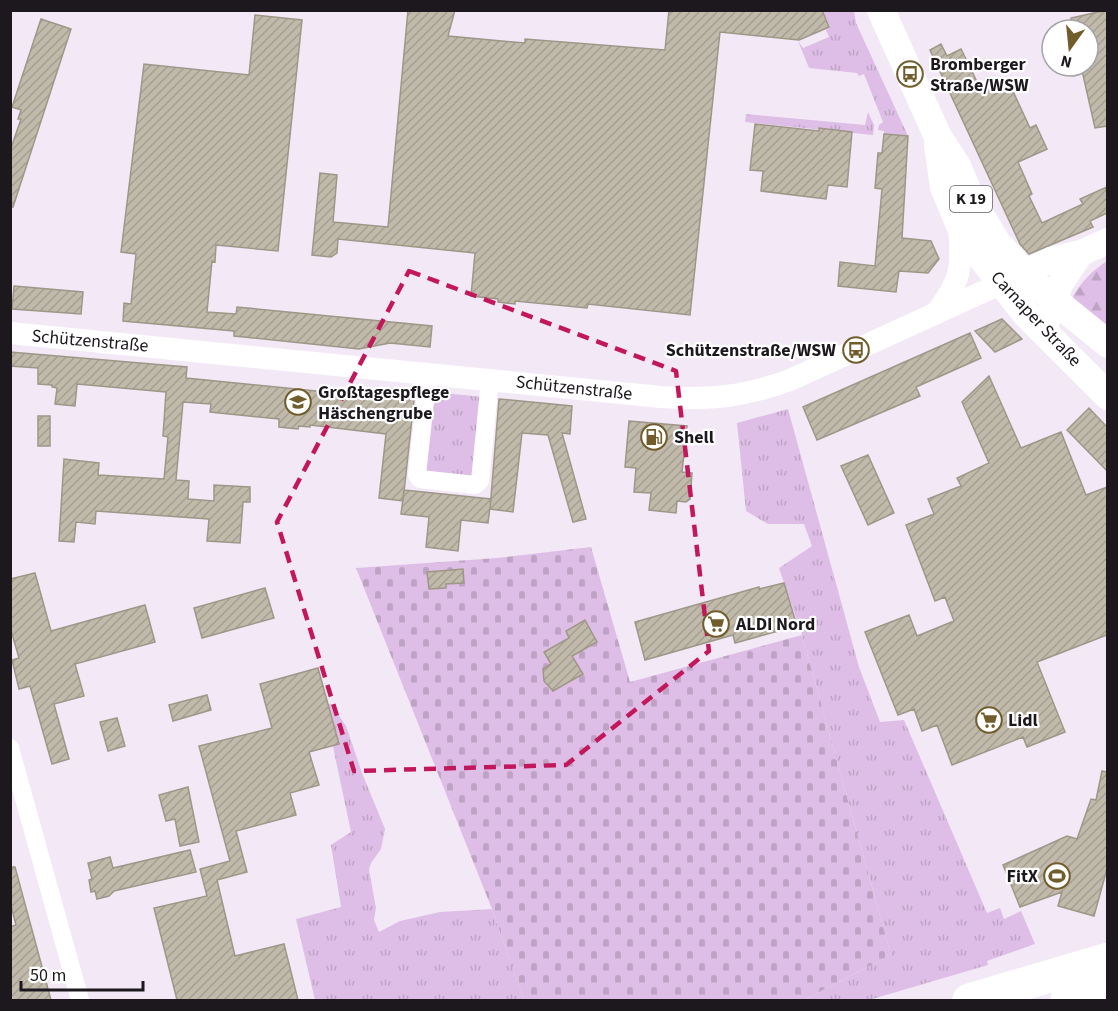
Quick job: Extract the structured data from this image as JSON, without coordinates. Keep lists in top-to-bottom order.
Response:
{
  "streets": {
    "main road": ["K 19", "Carnaper Straße", "Schützenstraße"]
  },
  "crossings": [
    ["Carnaper Straße", "Schützenstraße"]
  ],
  "places": {
    "bus stop": ["Bromberger Straße/WSW", "Schützenstraße/WSW"],
    "school or university": ["Großtagespflege Häschengrube"],
    "fuel station": ["Shell"],
    "supermarket": ["ALDI Nord", "Lidl"],
    "sports": ["FitX"]
  },
  "scale_bar": "50 m",
  "north": "bottom"
}
